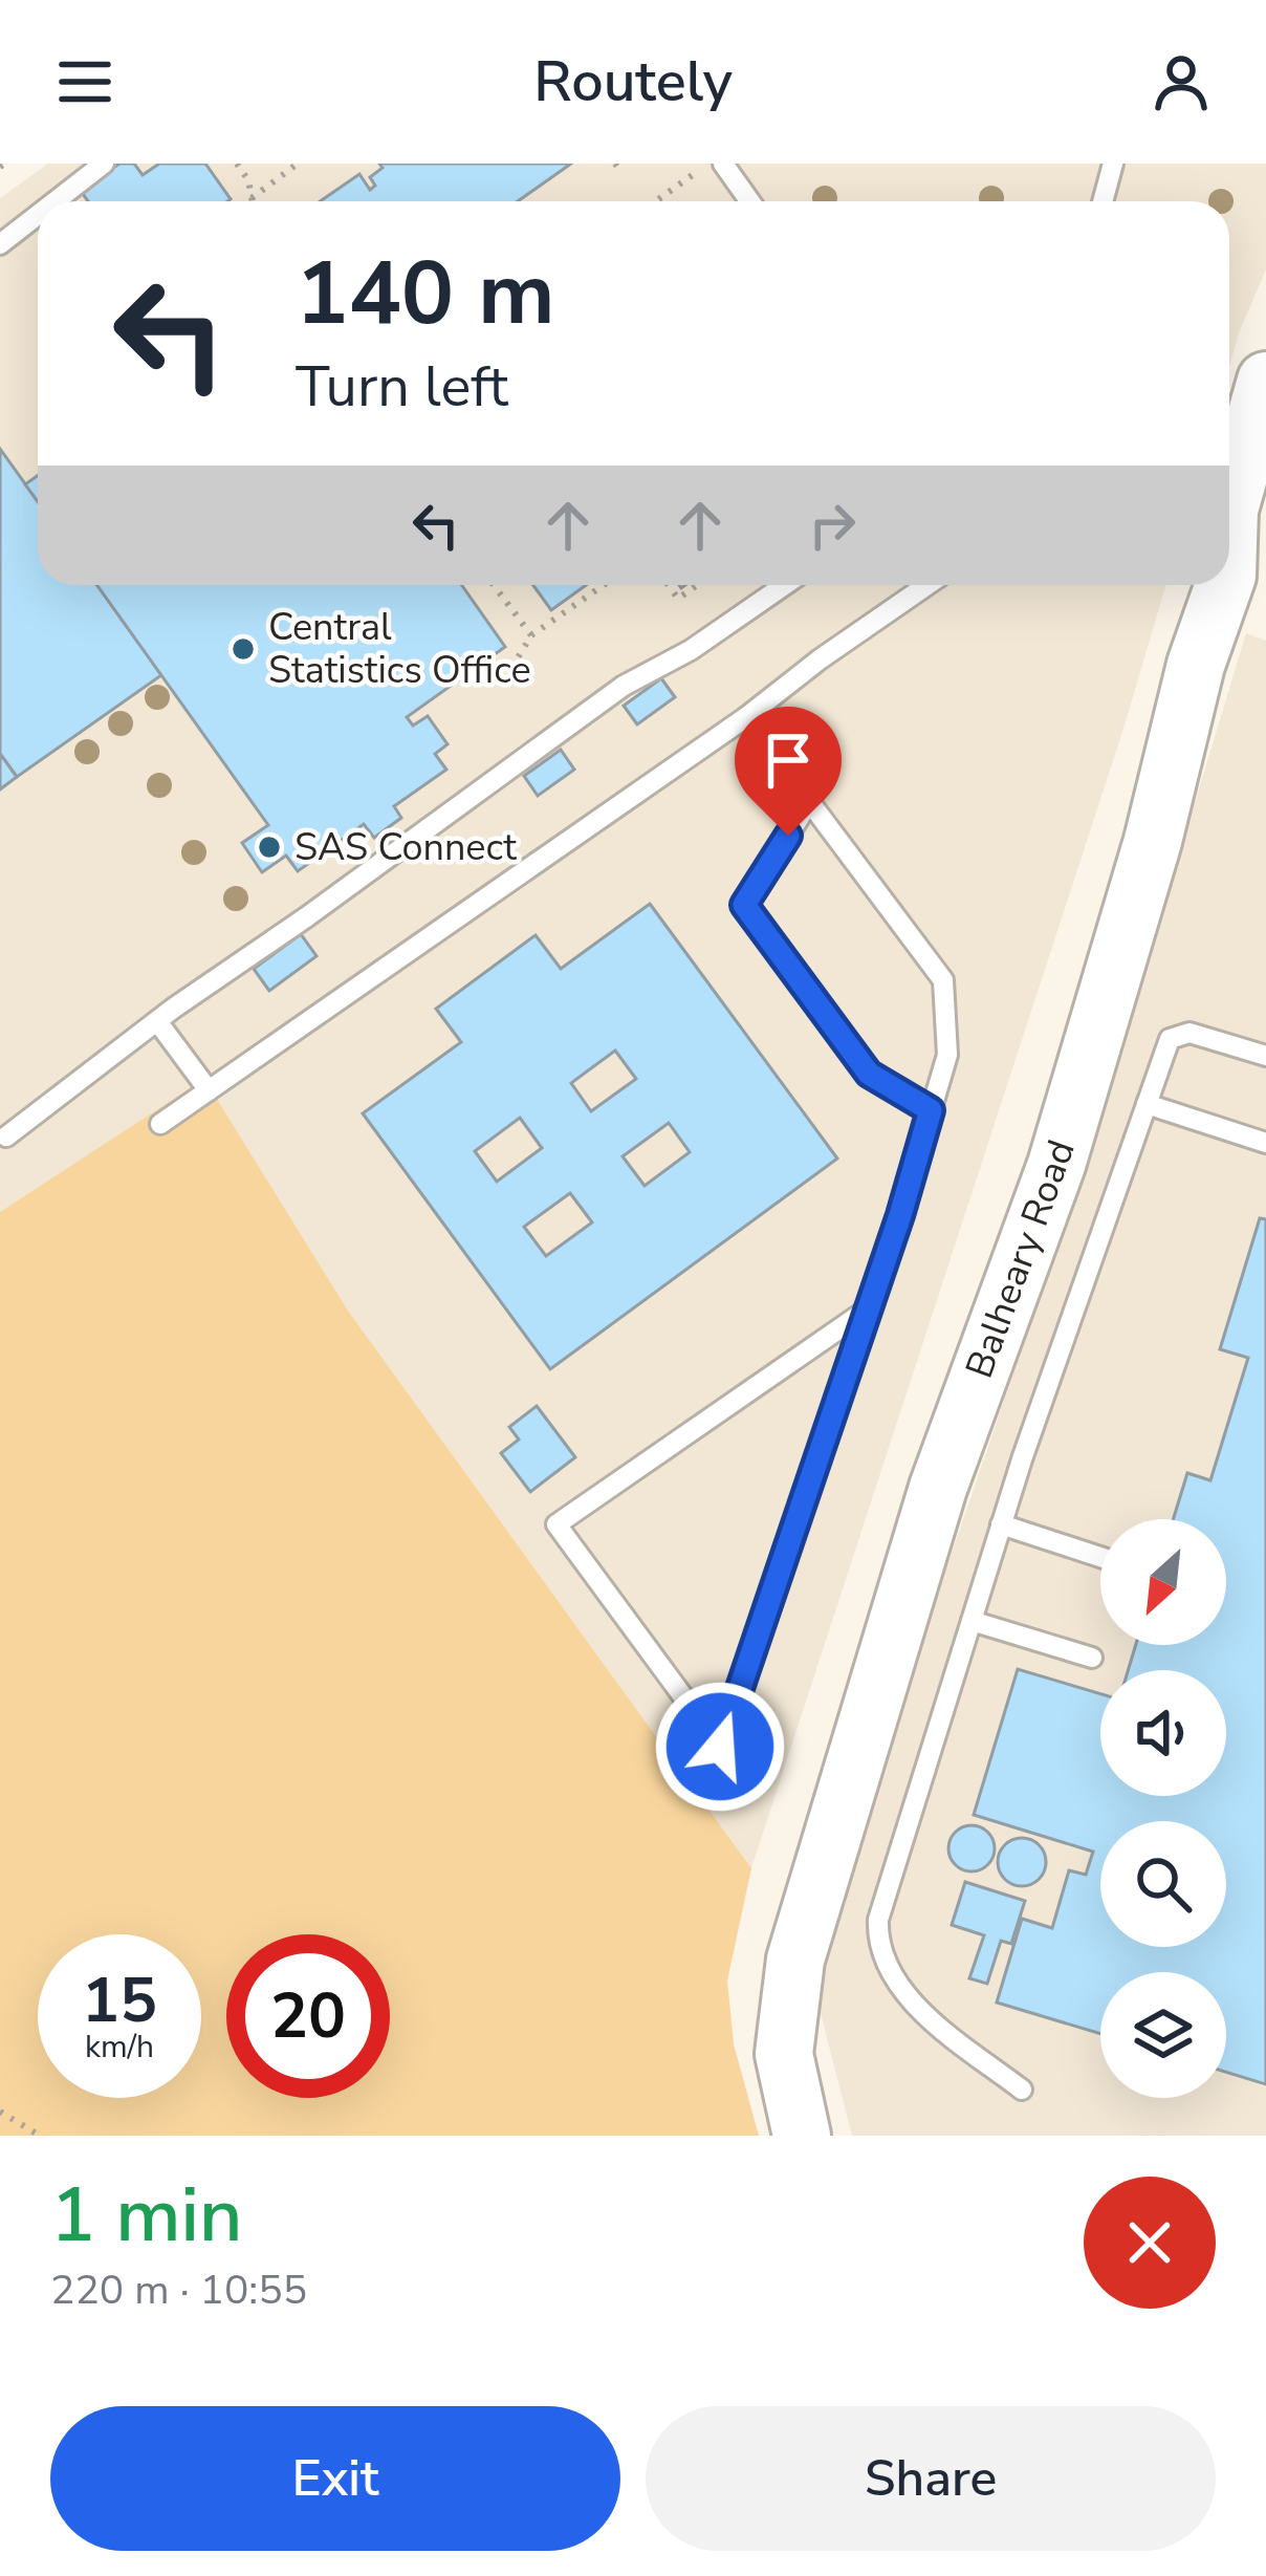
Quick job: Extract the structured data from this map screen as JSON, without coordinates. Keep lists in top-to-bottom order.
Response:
{
  "streets": {
    "street": ["Balheary Road"]
  },
  "places": ["Central Statistics Office", "SAS Connect"],
  "north": "bottom left",
  "page": {
    "header": "Routely",
    "turn": ["140 m", "Turn left"],
    "speed": "15 km/h",
    "limit": "20",
    "heading": ["1 min", "220 m · 10:55"],
    "buttons": ["Exit", "Share"]
  }
}
